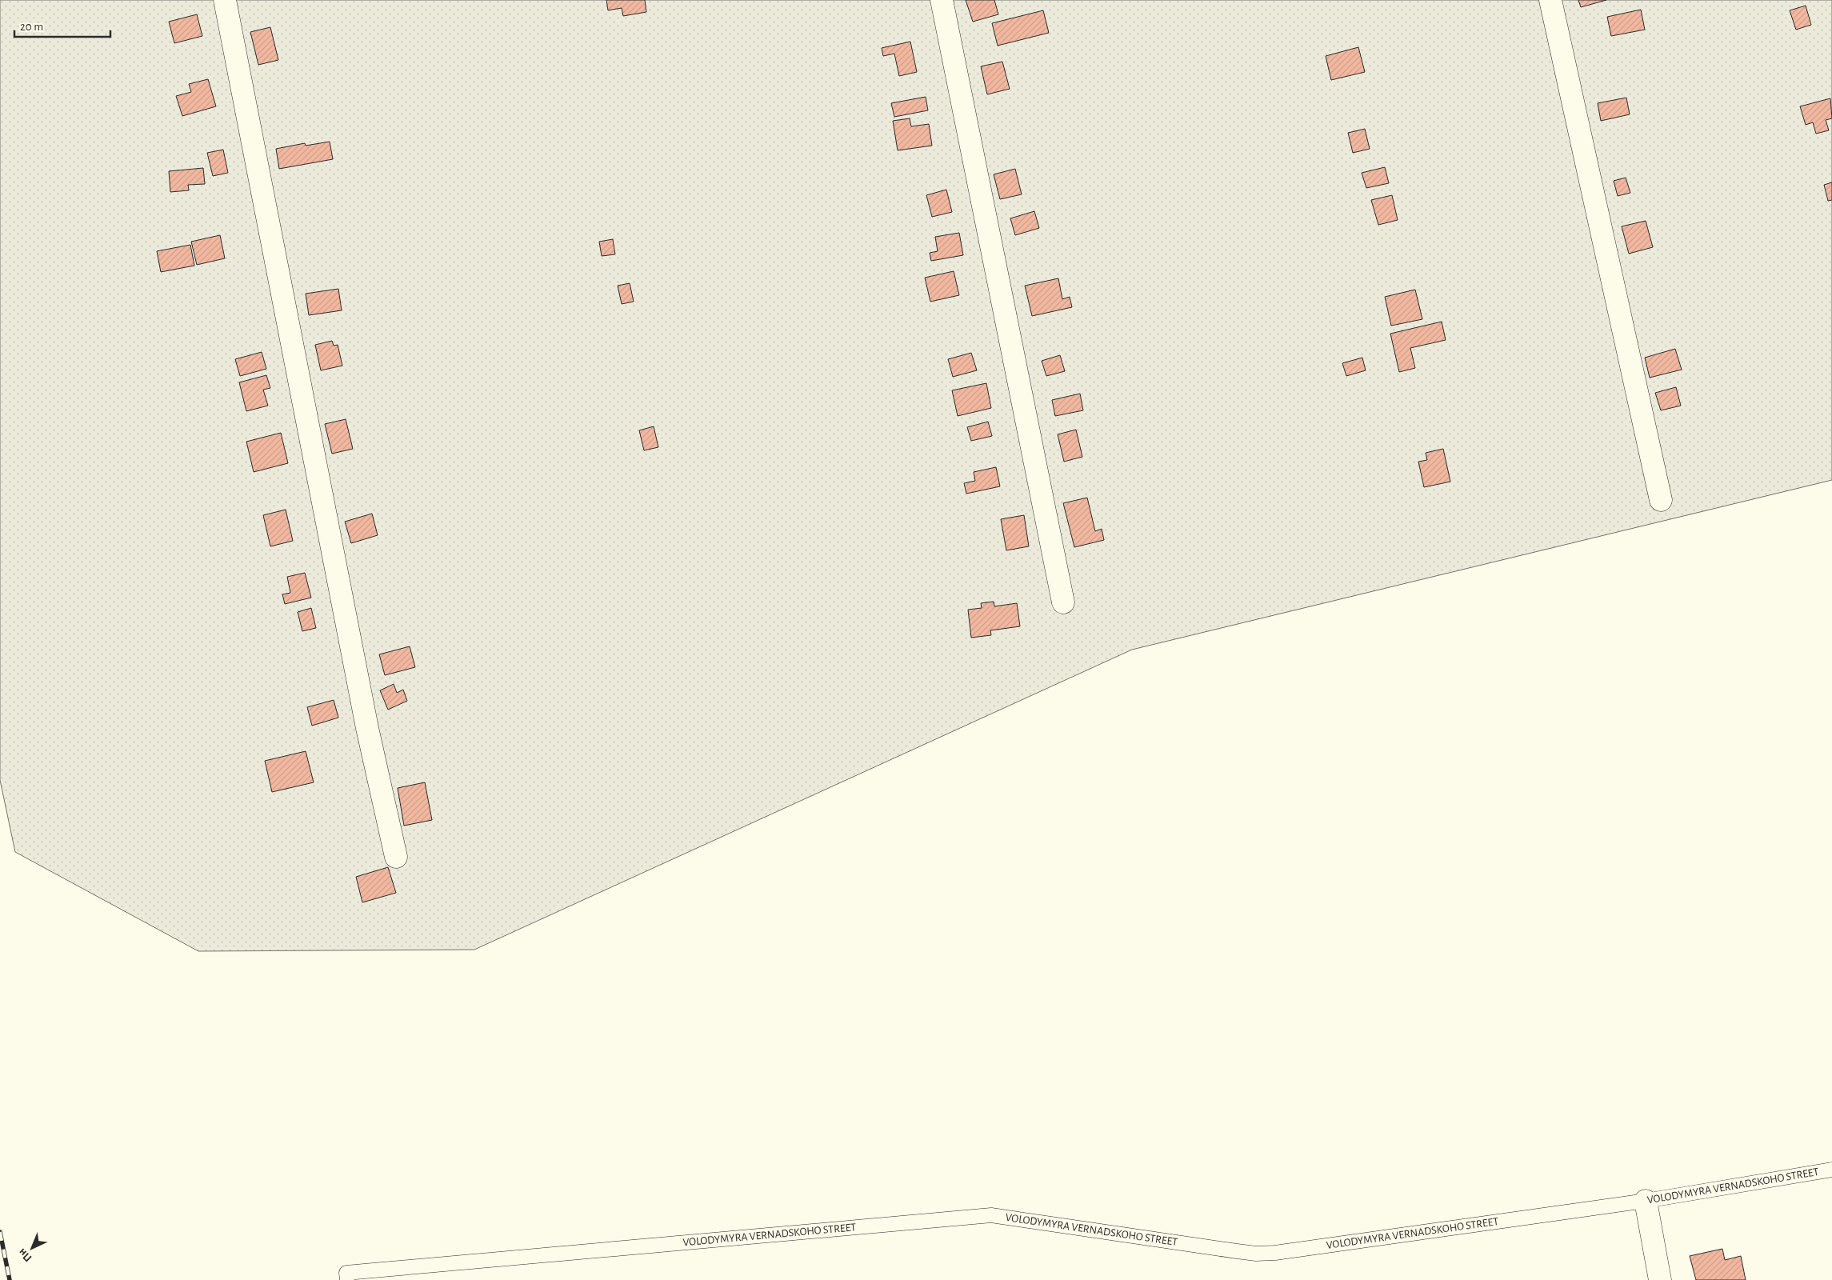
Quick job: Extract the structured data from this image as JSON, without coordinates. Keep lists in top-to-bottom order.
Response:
{
  "streets": {
    "lane": ["VOLODYMYRA VERNADSKOHO STREET"]
  },
  "scale_bar": "20 m",
  "north": "bottom left"
}
